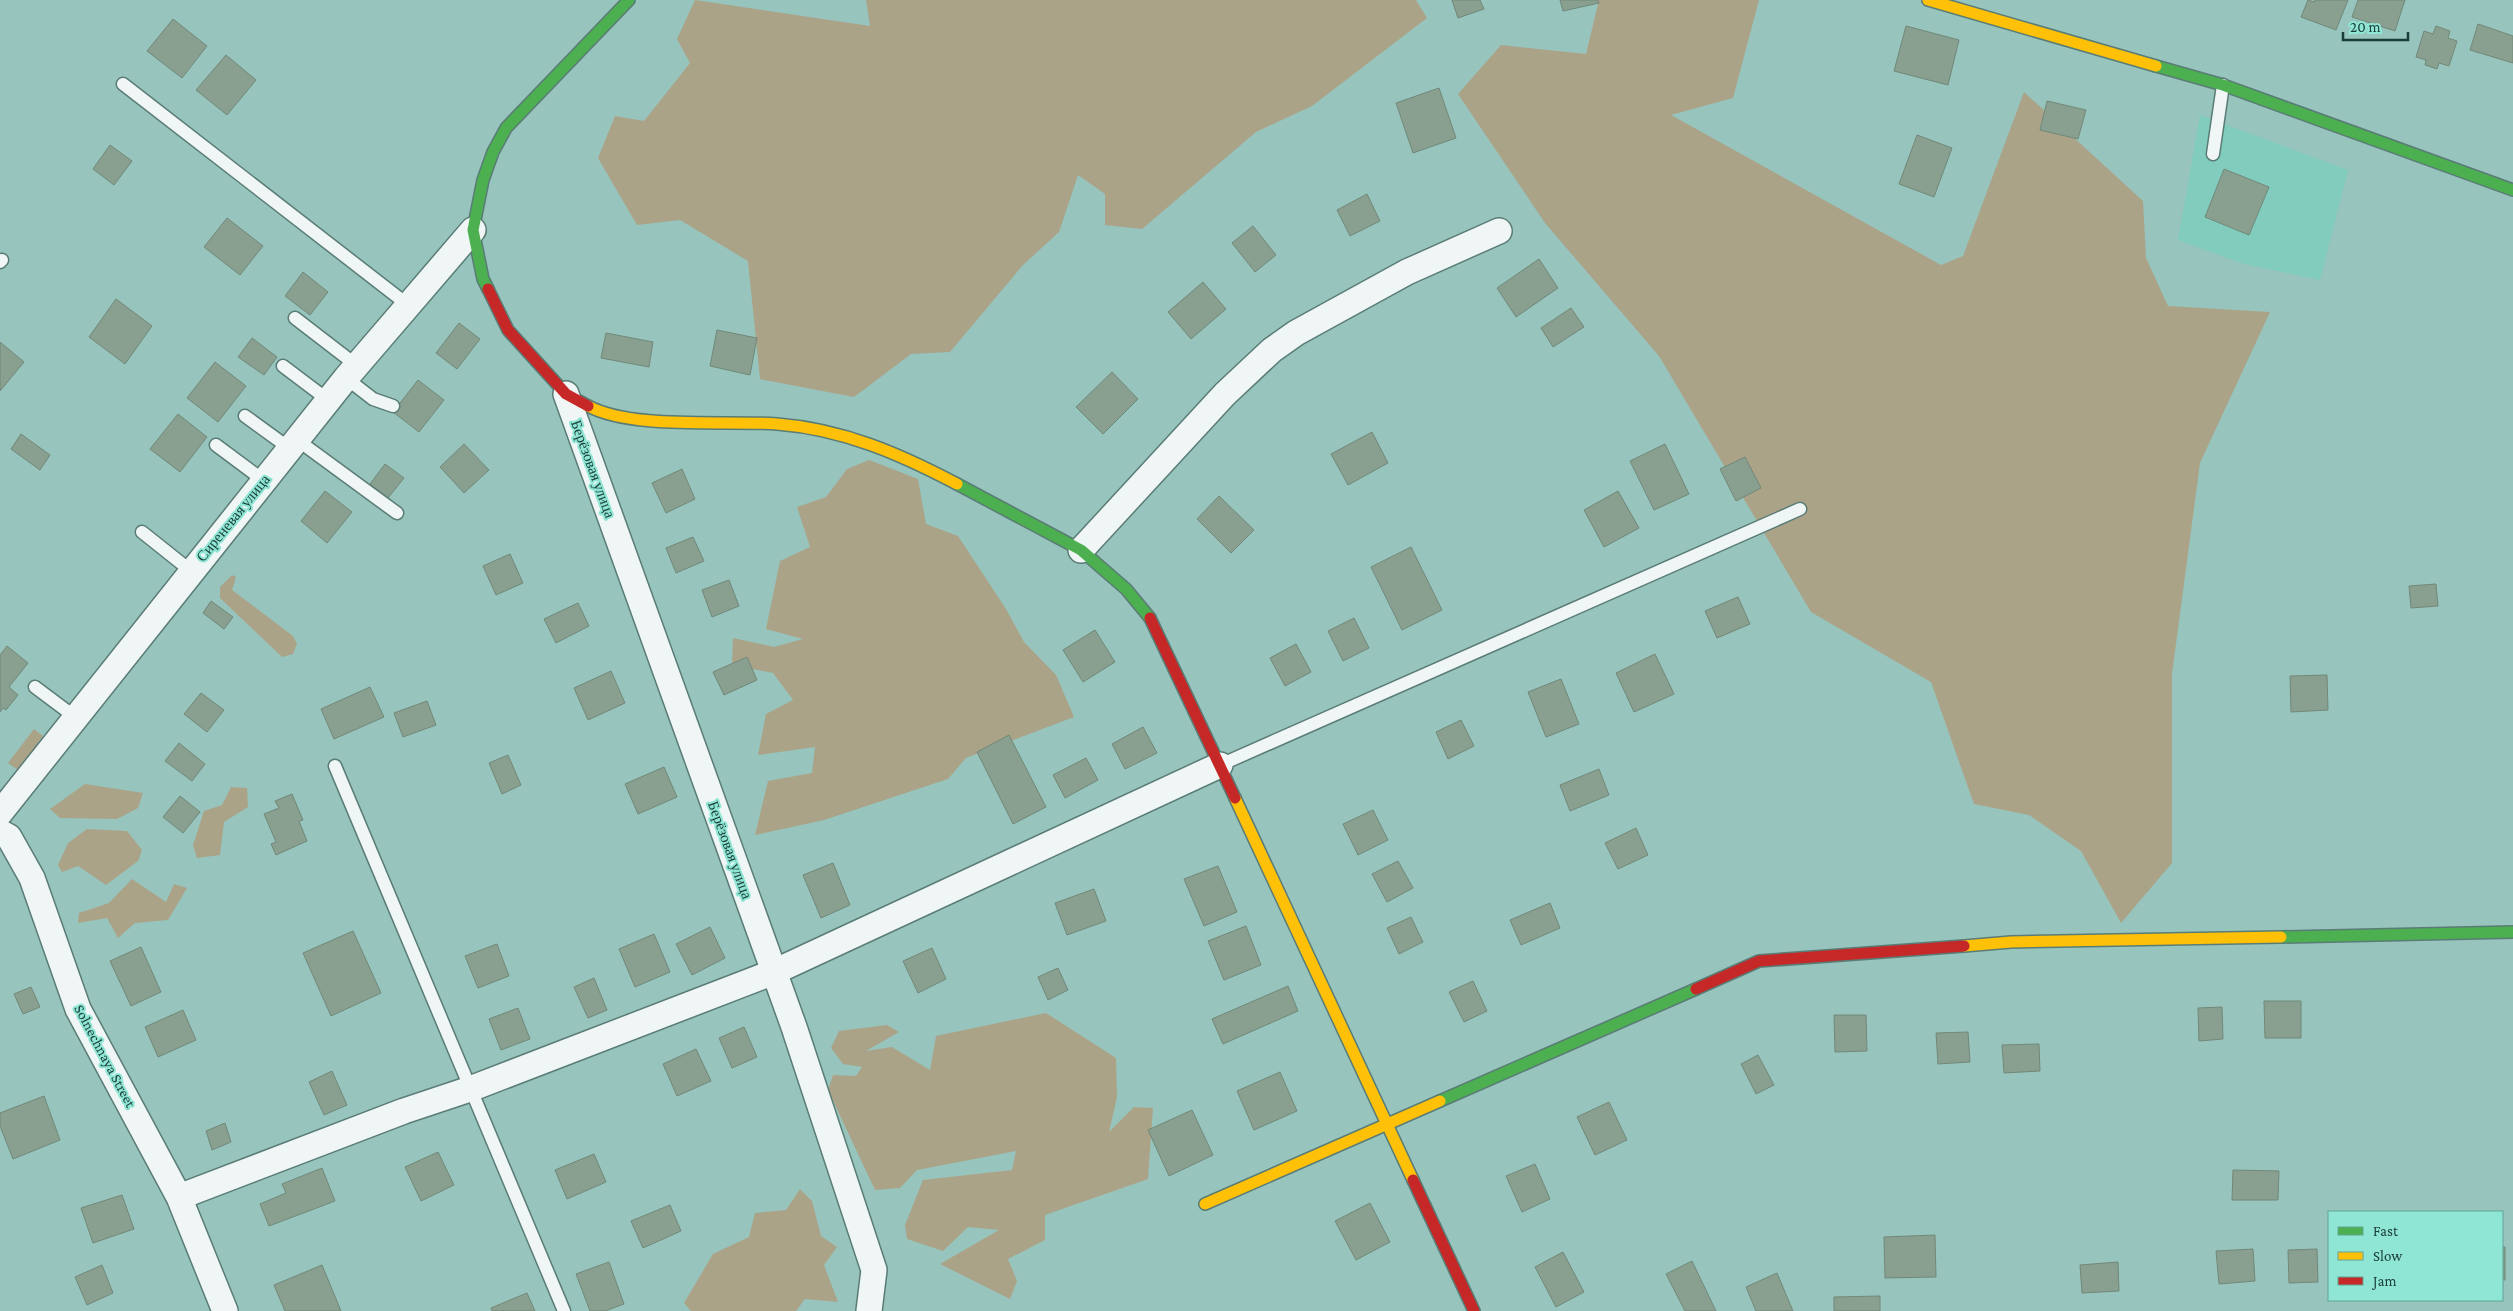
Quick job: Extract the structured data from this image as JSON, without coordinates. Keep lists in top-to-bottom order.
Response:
{
  "streets": {
    "street": ["Берёзовая улица", "Сиреневая улица", "Solnechnaya Street"]
  },
  "legend": ["Fast", "Slow", "Jam"],
  "scale_bar": "20 m"
}
